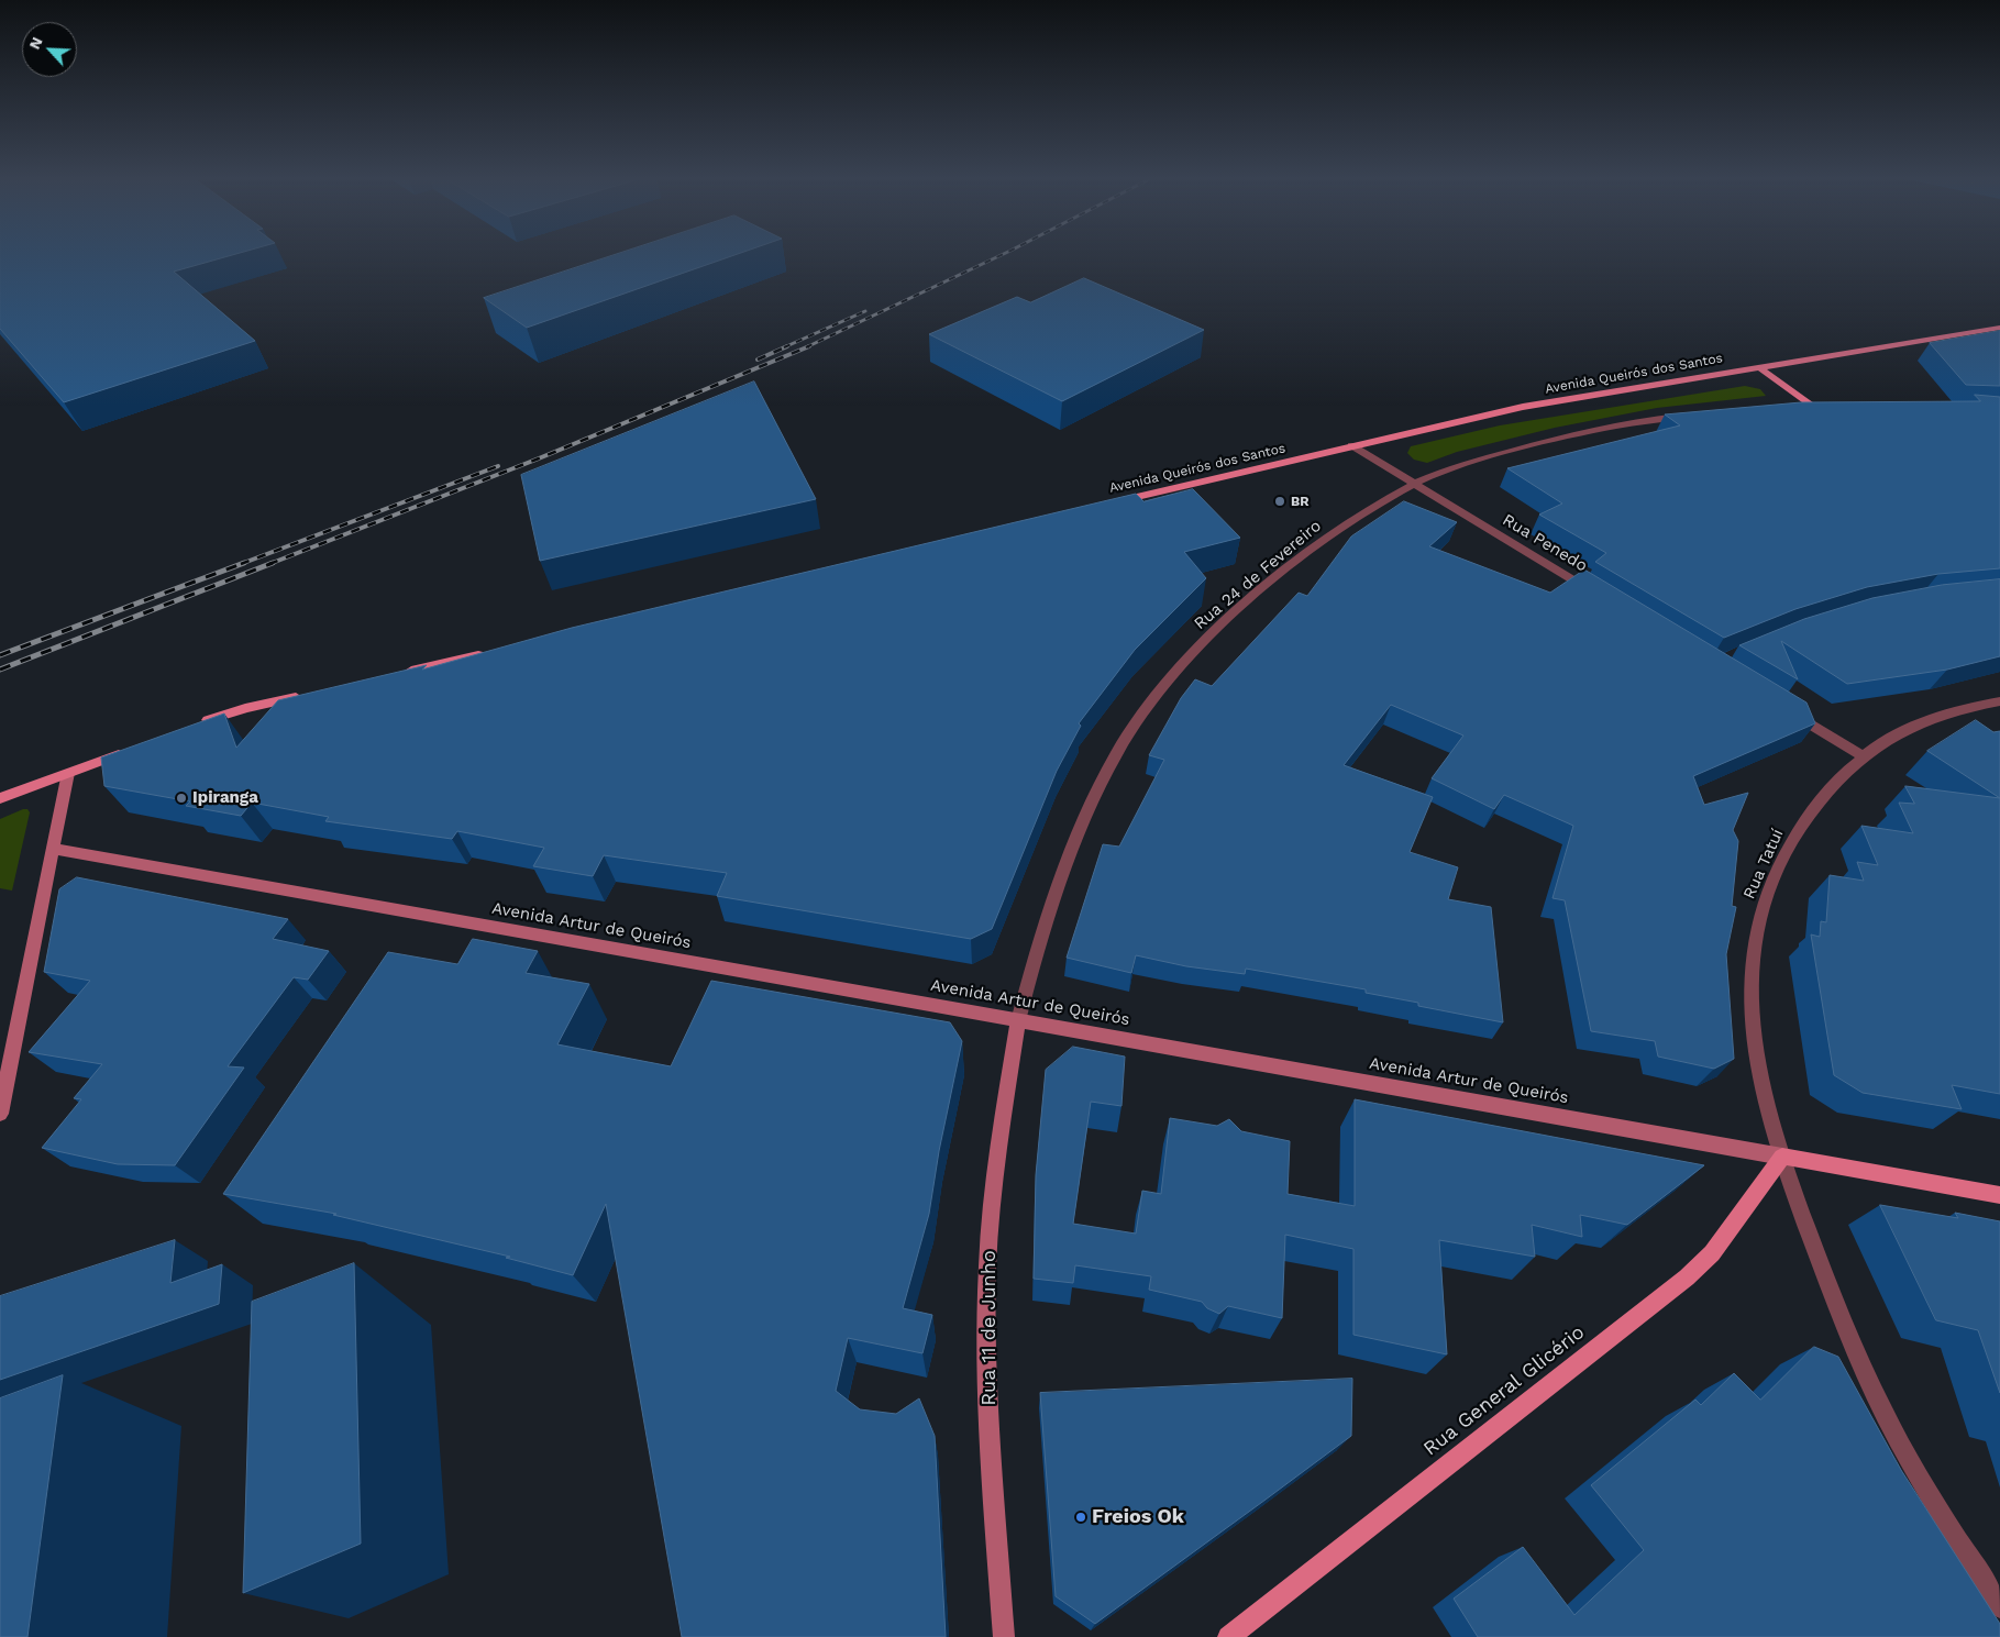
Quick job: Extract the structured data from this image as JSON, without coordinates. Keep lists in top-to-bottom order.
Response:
{
  "streets": {
    "main road": ["Avenida Queirós dos Santos", "Avenida Artur de Queirós", "Rua General Glicério"],
    "street": [
      "Rua Penedo",
      "Rua 24 de Fevereiro",
      "Rua Tatuí",
      "Rua 11 de Junho"
    ]
  },
  "crossings": [
    ["Avenida Queirós dos Santos", "Rua Penedo"],
    ["Rua Penedo", "Rua 24 de Fevereiro"],
    ["Rua 24 de Fevereiro", "Avenida Artur de Queirós"],
    ["Rua 24 de Fevereiro", "Rua 11 de Junho"],
    ["Rua Tatuí", "Avenida Artur de Queirós"],
    ["Rua Tatuí", "Rua General Glicério"],
    ["Avenida Artur de Queirós", "Rua 11 de Junho"],
    ["Avenida Artur de Queirós", "Rua General Glicério"]
  ],
  "places": ["BR", "Ipiranga", "Freios Ok"],
  "north": "top left"
}
